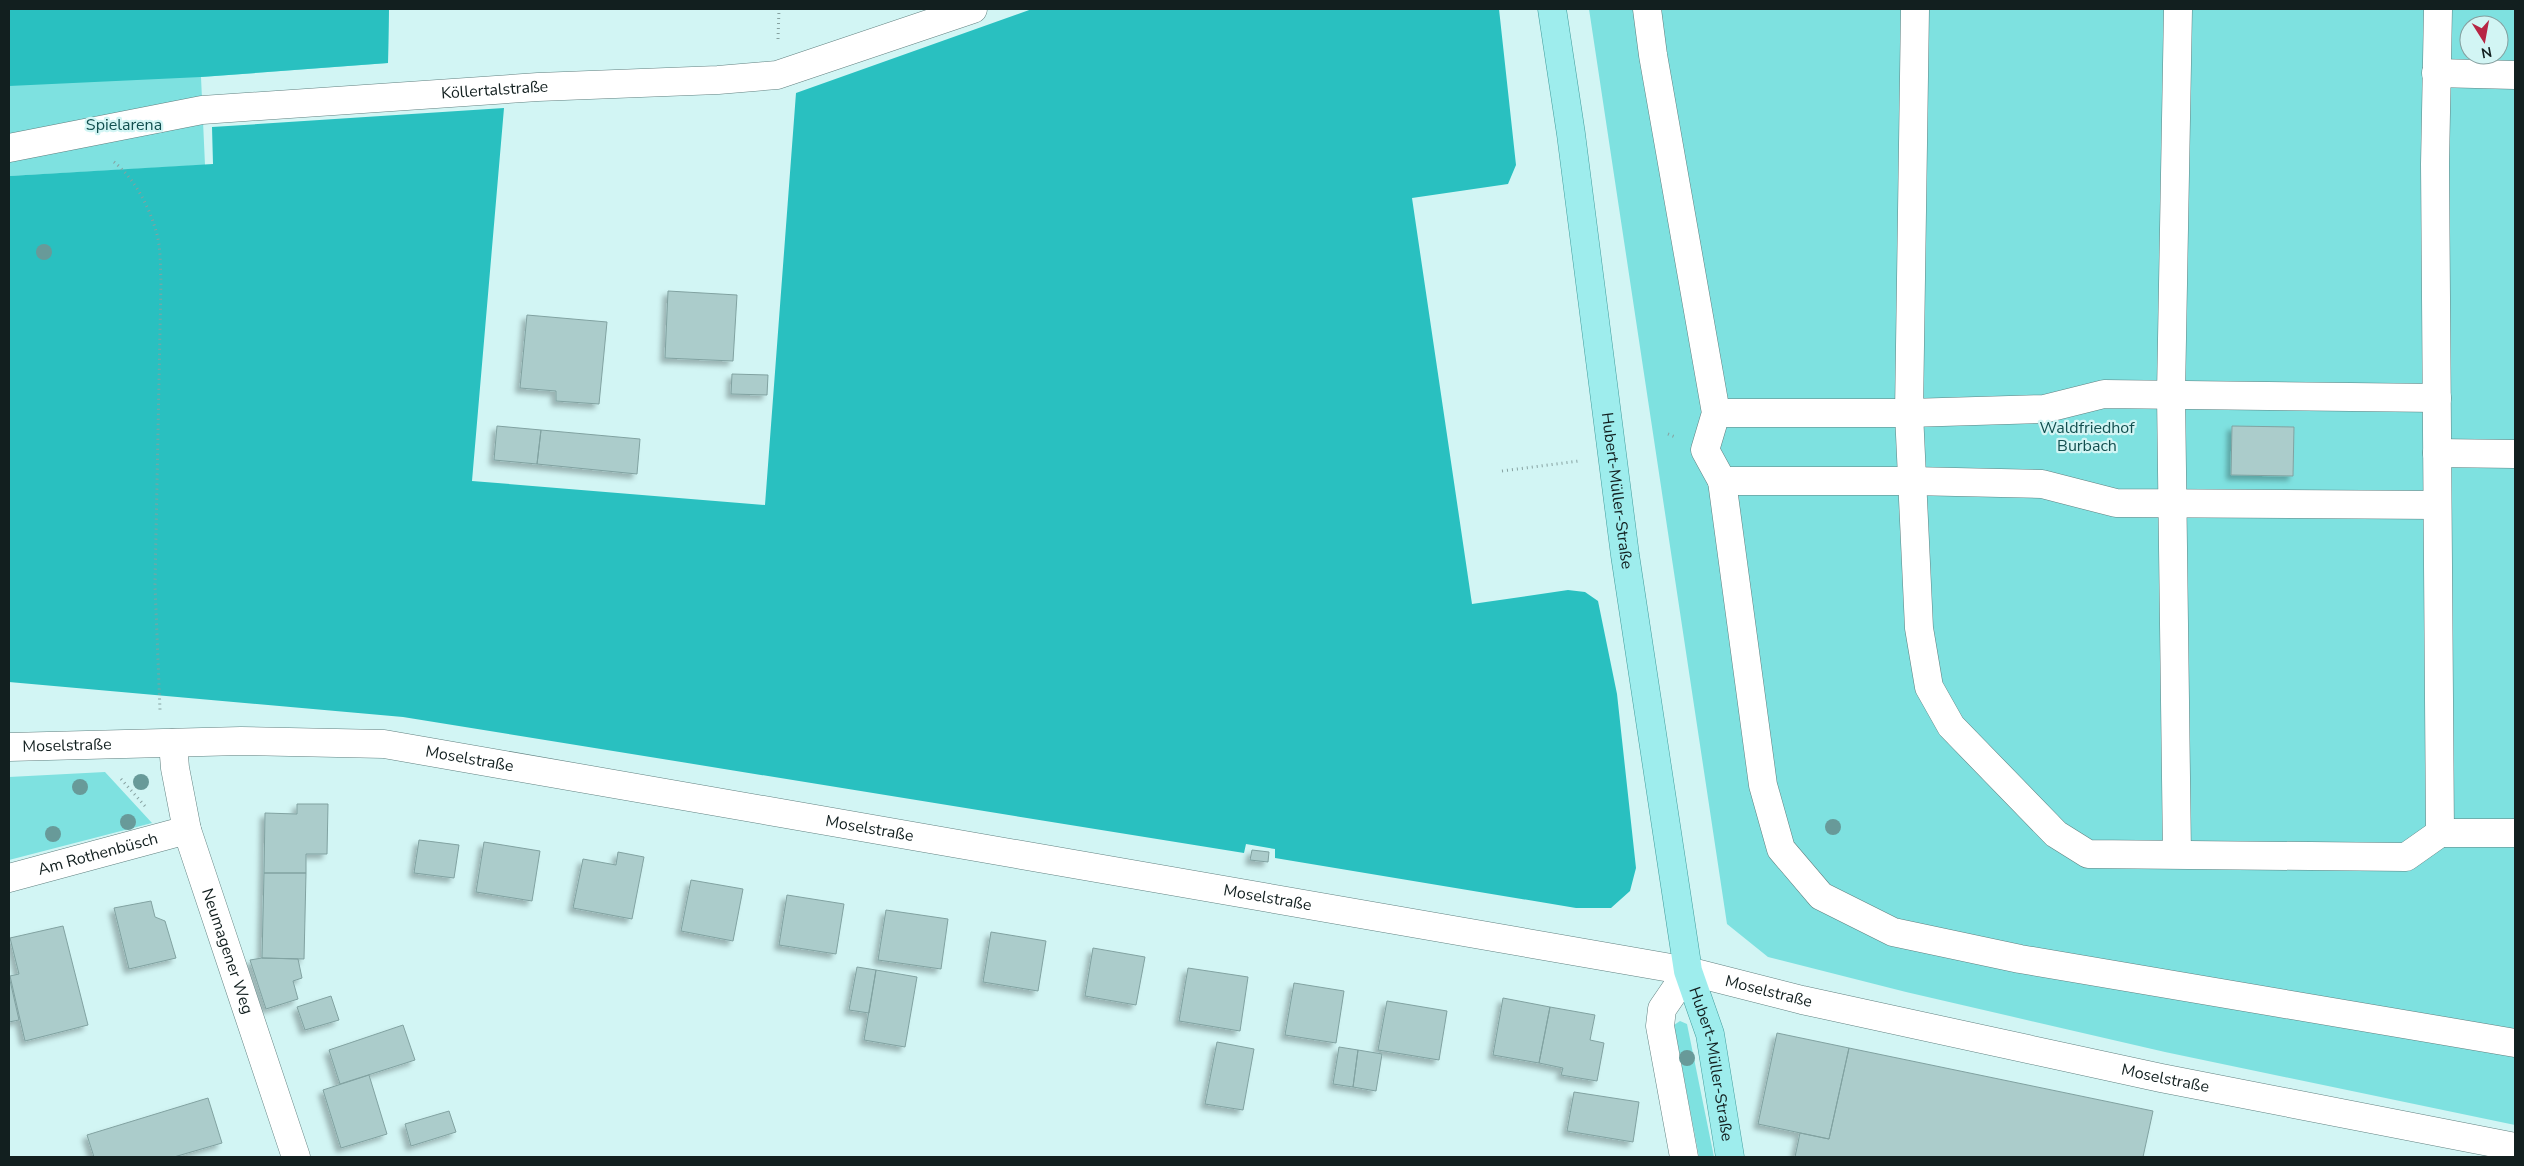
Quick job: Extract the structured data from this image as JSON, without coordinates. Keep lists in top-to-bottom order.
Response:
{
  "streets": {
    "main road": ["Hubert-Müller-Straße"],
    "street": [
      "Köllertalstraße",
      "Moselstraße",
      "Am Rothenbüsch",
      "Neumagener Weg"
    ]
  },
  "crossings": [
    ["Hubert-Müller-Straße", "Moselstraße"],
    ["Moselstraße", "Neumagener Weg"],
    ["Am Rothenbüsch", "Neumagener Weg"]
  ],
  "parks": ["Spielarena", "Waldfriedhof Burbach"],
  "north": "bottom"
}
